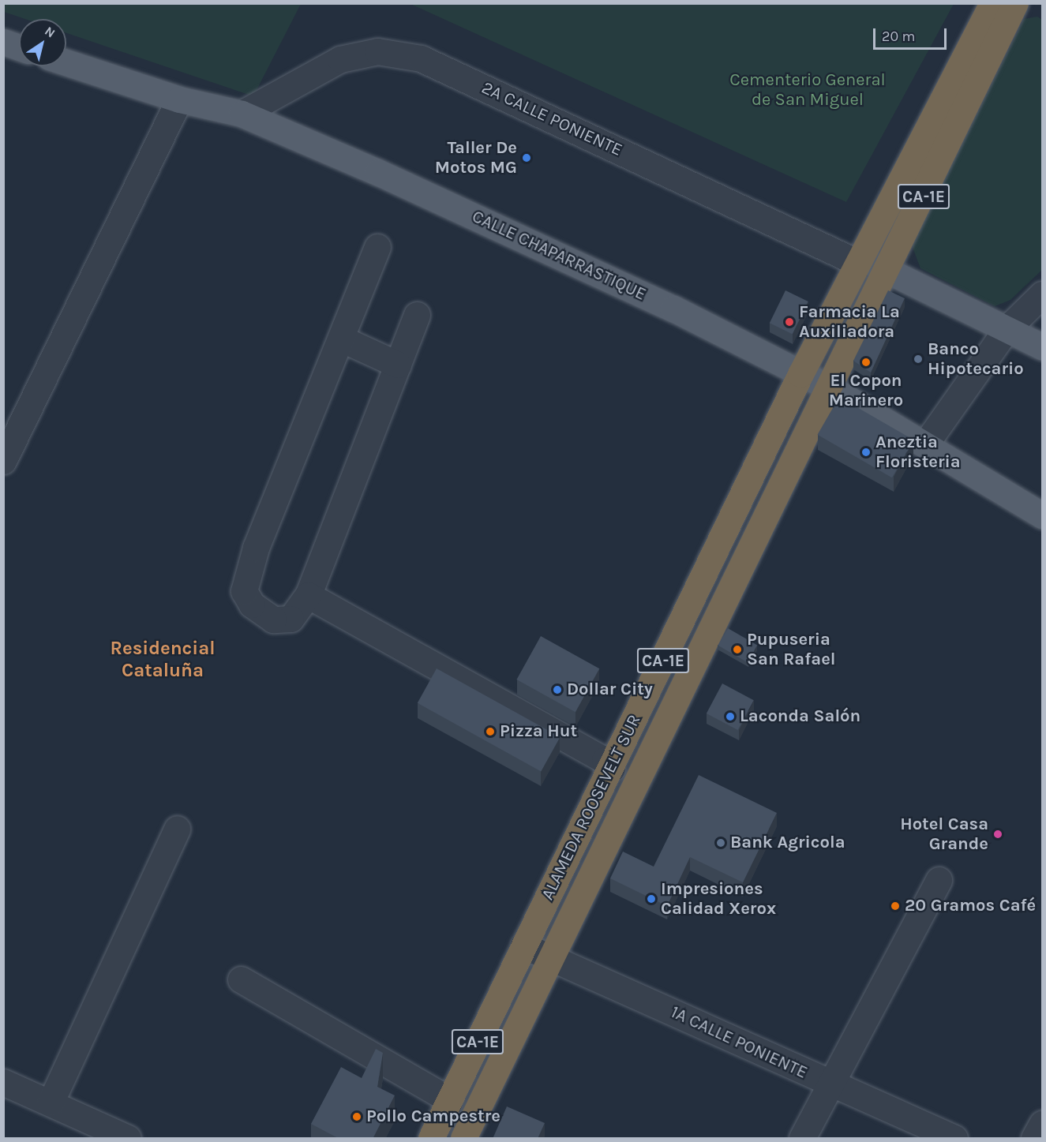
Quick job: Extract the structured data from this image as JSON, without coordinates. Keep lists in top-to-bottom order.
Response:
{
  "streets": {
    "highway": ["CA-1E", "ALAMEDA ROOSEVELT SUR"],
    "main road": ["2A CALLE PONIENTE", "CALLE CHAPARRASTIQUE"],
    "street": ["1A CALLE PONIENTE"]
  },
  "crossings": [
    ["2A CALLE PONIENTE", "CA-1E"],
    ["2A CALLE PONIENTE", "CALLE CHAPARRASTIQUE"],
    ["CA-1E", "CALLE CHAPARRASTIQUE"],
    ["CA-1E", "ALAMEDA ROOSEVELT SUR"],
    ["CALLE CHAPARRASTIQUE", "ALAMEDA ROOSEVELT SUR"],
    ["ALAMEDA ROOSEVELT SUR", "1A CALLE PONIENTE"]
  ],
  "districts": ["Residencial Cataluña"],
  "parks": ["Cementerio General de San Miguel"],
  "places": [
    "Taller De Motos MG",
    "Farmacia La Auxiliadora",
    "Banco Hipotecario",
    "El Copon Marinero",
    "Aneztia Floristeria",
    "Pupuseria San Rafael",
    "Dollar City",
    "Laconda Salón",
    "Pizza Hut",
    "Hotel Casa Grande",
    "Bank Agricola",
    "Impresiones Calidad Xerox",
    "20 Gramos Café",
    "Pollo Campestre"
  ],
  "scale_bar": "20 m",
  "north": "top right"
}
